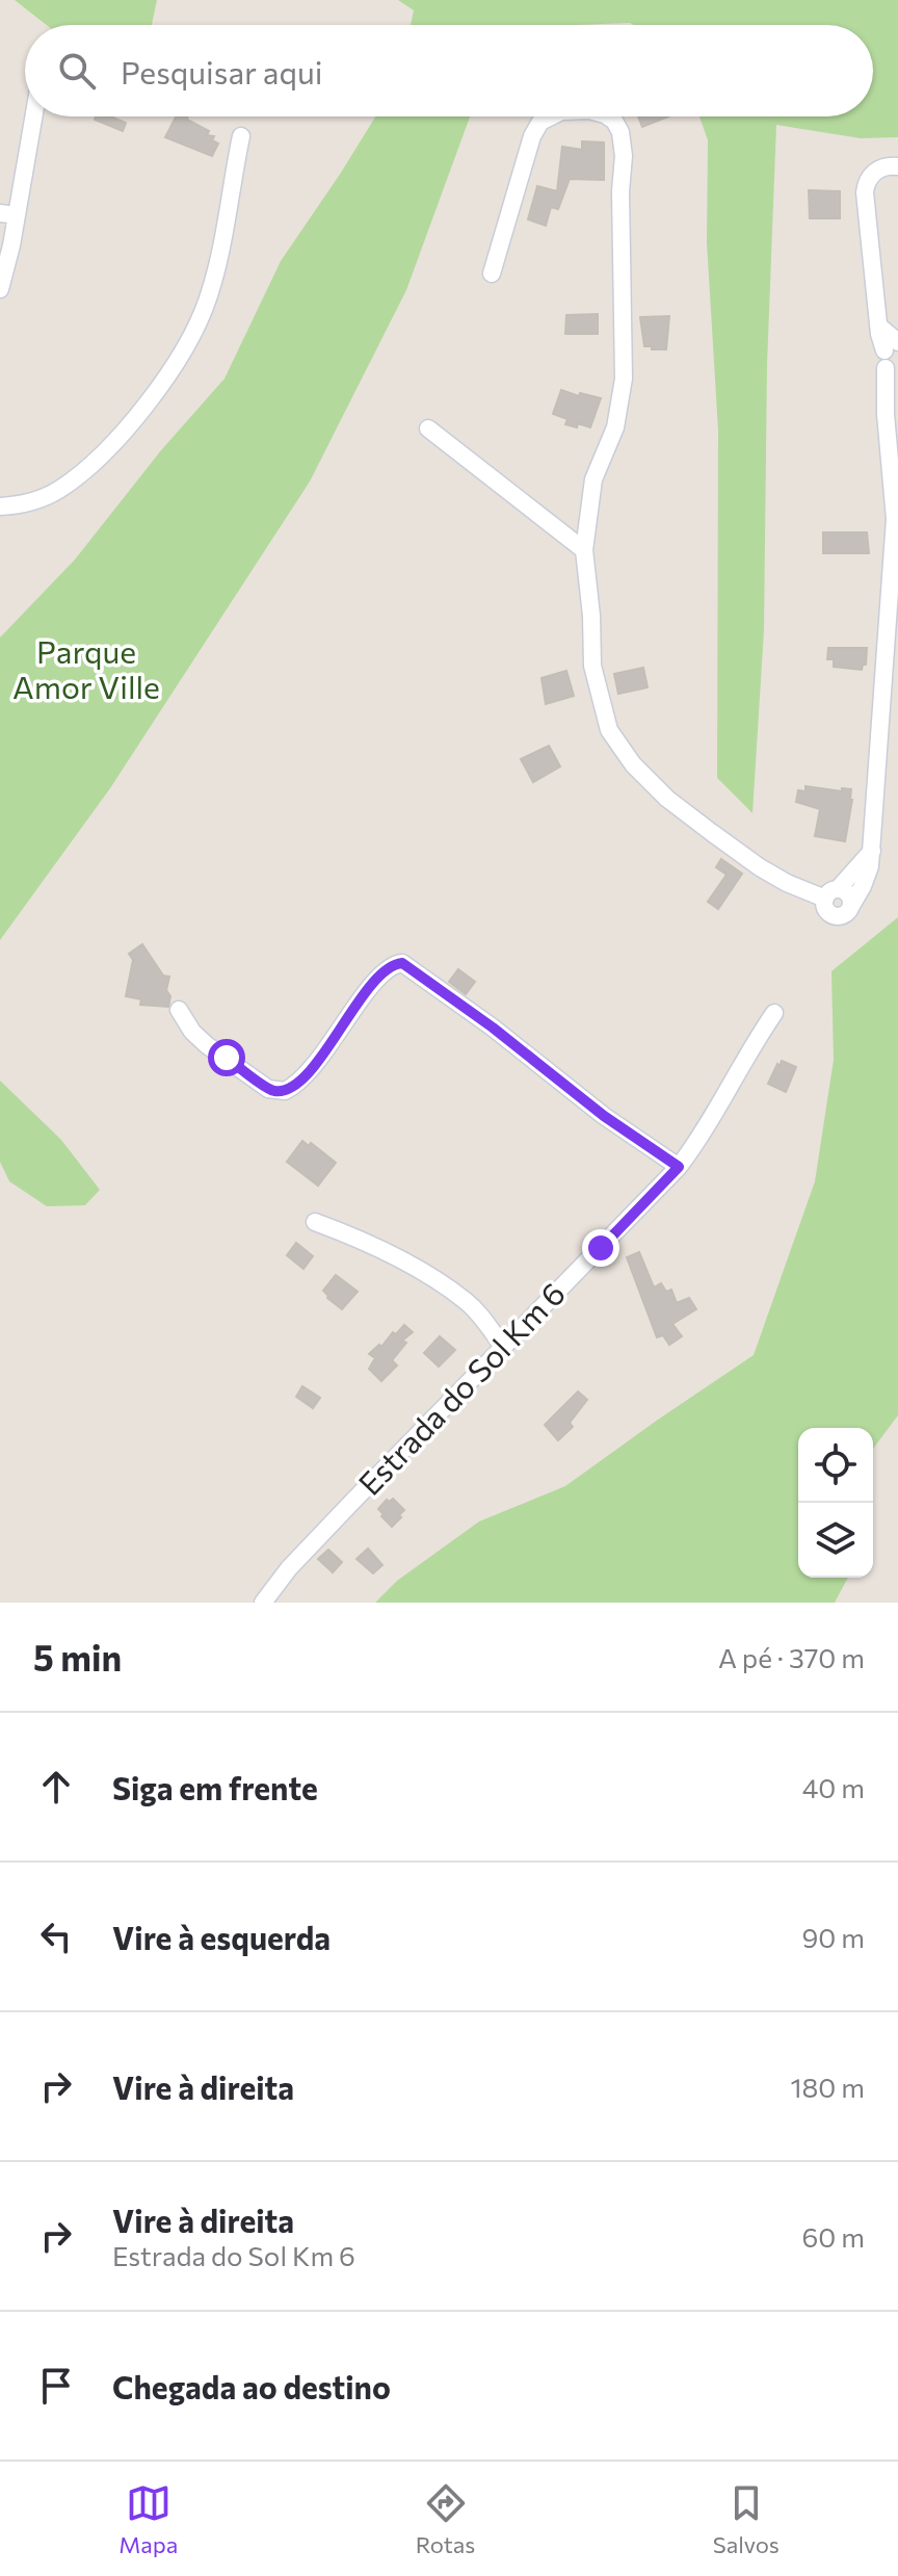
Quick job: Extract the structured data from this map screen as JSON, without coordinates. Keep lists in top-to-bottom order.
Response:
{
  "streets": {
    "street": ["Estrada do Sol Km 6"]
  },
  "parks": ["Parque Amor Ville"],
  "page": {
    "search": "Pesquisar aqui",
    "heading": ["5 min", "A pé · 370 m"],
    "list": [
      ["Siga em frente", "40 m"],
      ["Vire à esquerda", "90 m"],
      ["Vire à direita", "180 m"],
      ["Vire à direita", "Estrada do Sol Km 6", "60 m"],
      "Chegada ao destino"
    ],
    "nav": ["Mapa", "Rotas", "Salvos"]
  }
}
